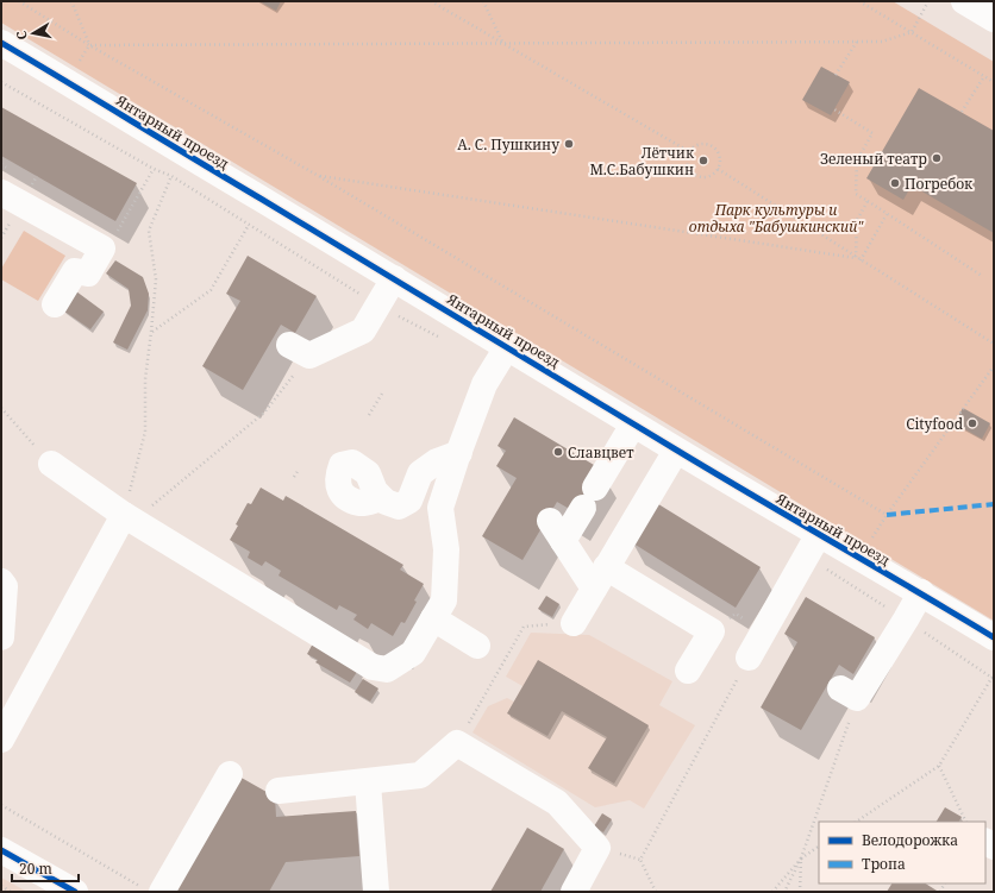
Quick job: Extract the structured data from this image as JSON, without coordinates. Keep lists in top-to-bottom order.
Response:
{
  "streets": {
    "street": ["Янтарный проезд"]
  },
  "parks": ["Парк культуры и отдыха \"Бабушкинский\""],
  "places": [
    "А. С. Пушкину",
    "Зеленый театр",
    "Лётчик М.С.Бабушкин",
    "Погребок",
    "Cityfood",
    "Славцвет"
  ],
  "legend": ["Велодорожка", "Тропа"],
  "scale_bar": "20 m",
  "north": "left"
}
